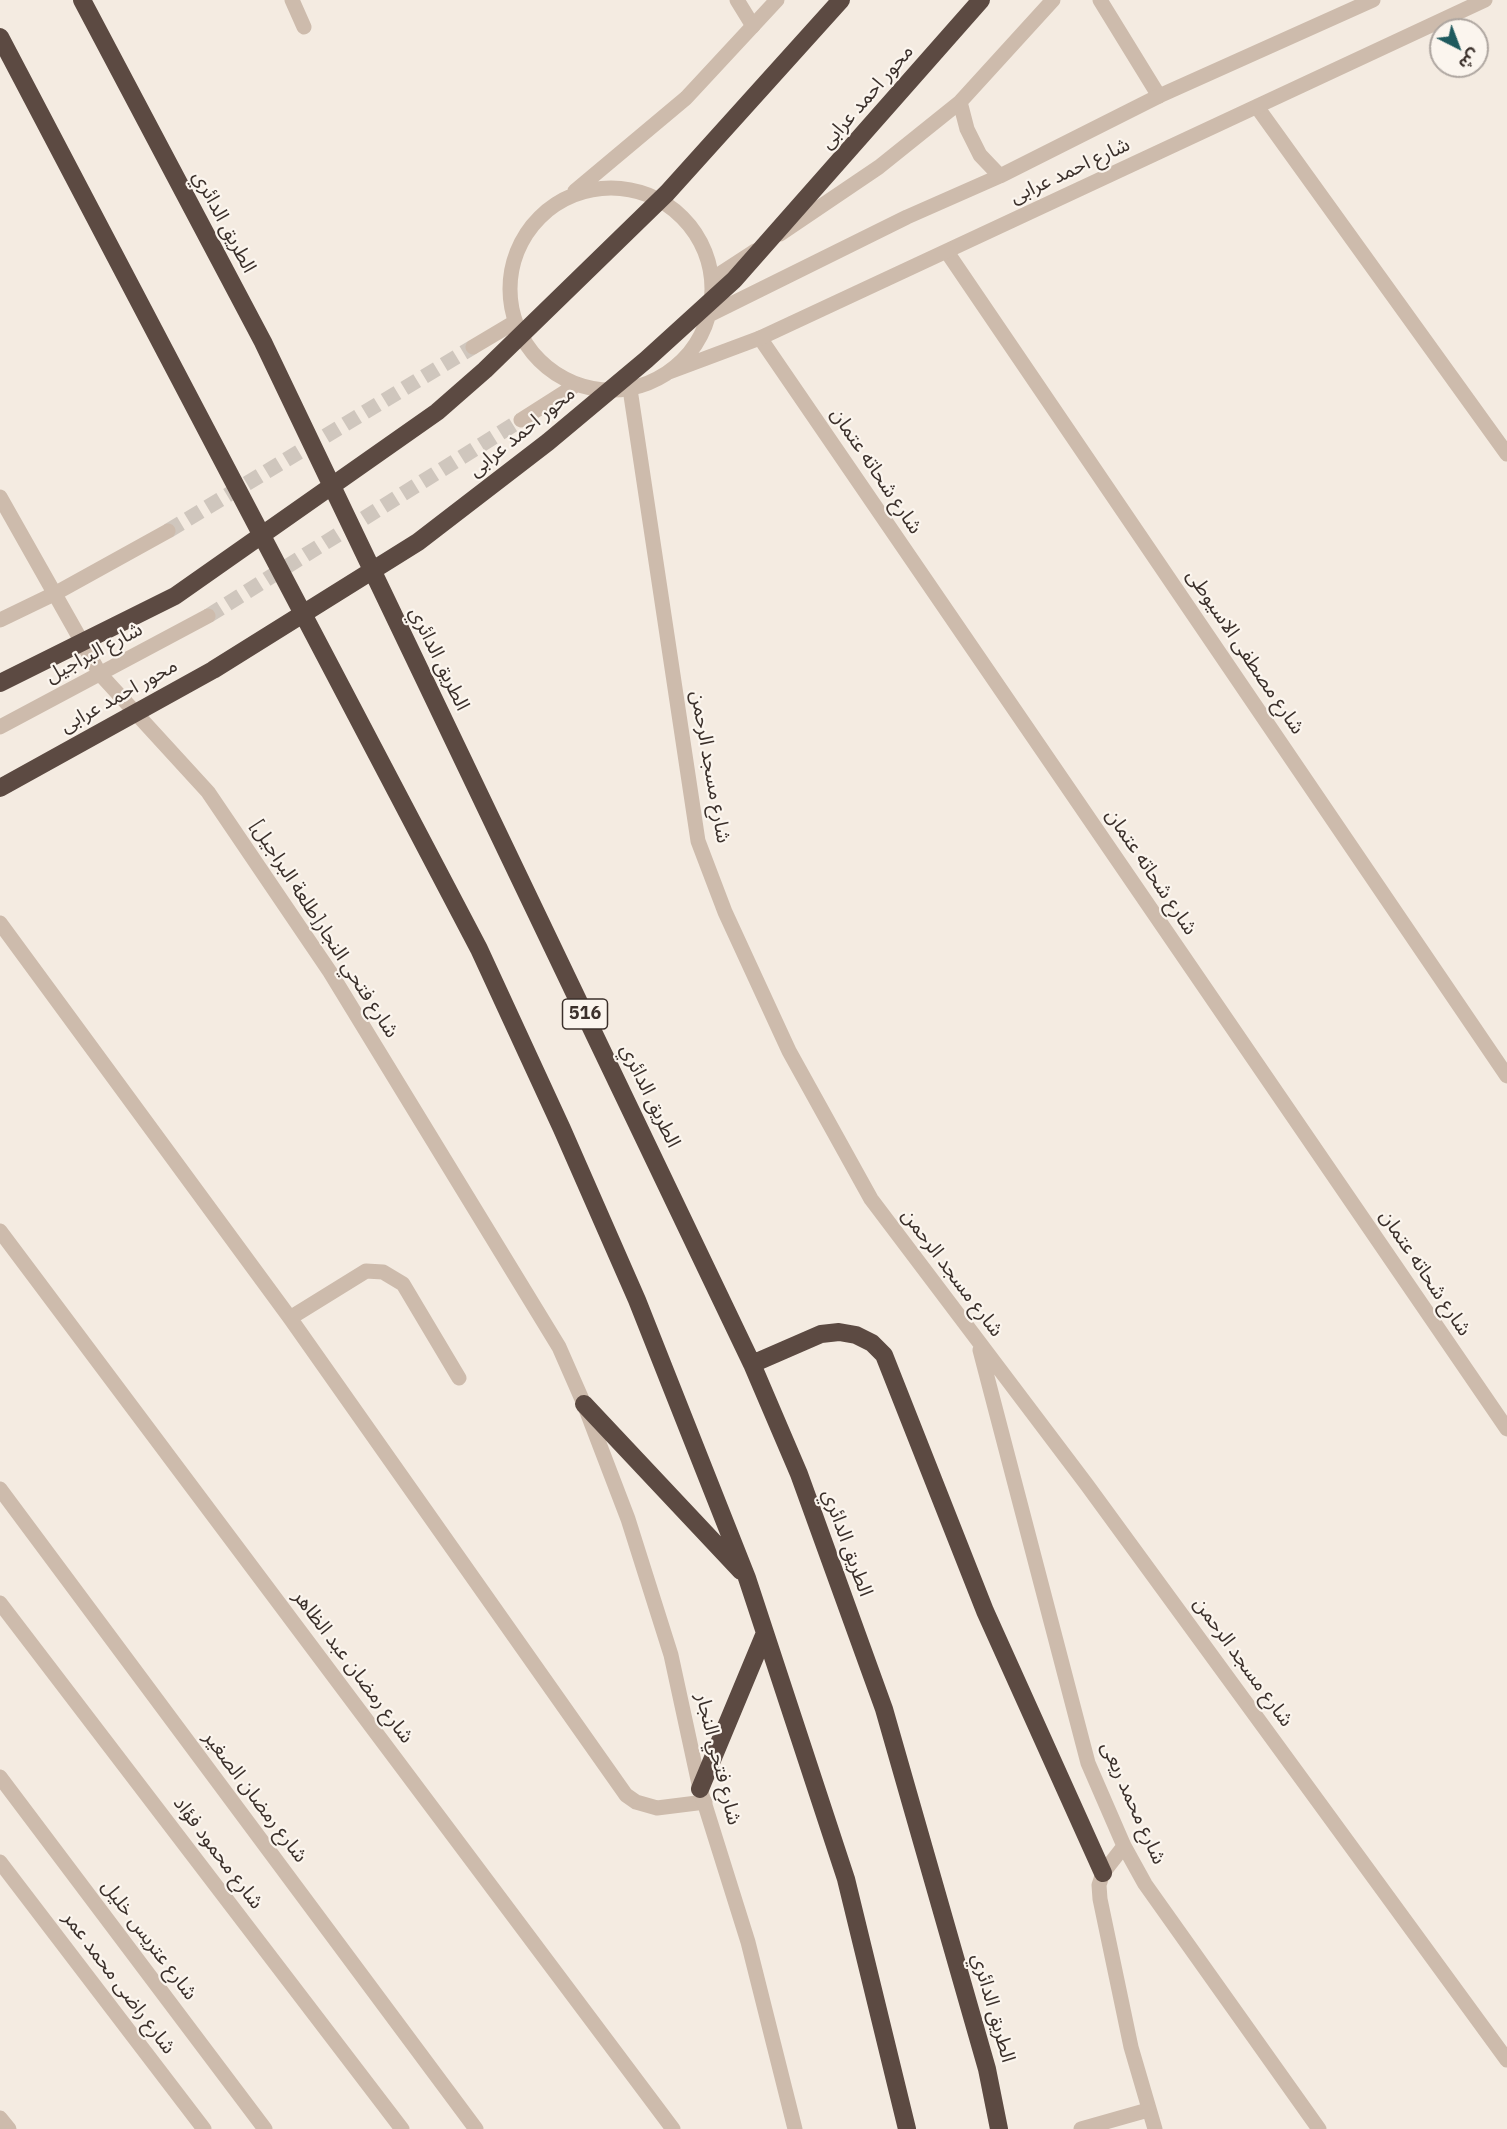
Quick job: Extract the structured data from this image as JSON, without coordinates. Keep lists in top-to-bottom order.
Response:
{
  "streets": {
    "highway": ["محور احمد عرابى", "الطريق الدائري", "516"],
    "street": [
      "شارع احمد عرابى",
      "شارع شحاته عتمان",
      "شارع مصطفى الاسيوطى",
      "شارع البراجيل",
      "شارع مسجد الرحمن",
      "شارع فتحي النجار[طلعة البراجيل]",
      "شارع رمضان عبد الظاهر",
      "شارع فتحي النجار",
      "شارع رمضان الصغير",
      "شارع محمد ريعى",
      "شارع محمود فؤاد",
      "شارع عتريس خليل",
      "شارع راضى محمد عمر"
    ]
  },
  "crossings": [
    ["شارع احمد عرابى", "شارع شحاته عتمان"],
    ["شارع احمد عرابى", "شارع مصطفى الاسيوطى"],
    ["شارع احمد عرابى", "شارع مسجد الرحمن"],
    ["شارع البراجيل", "شارع فتحي النجار[طلعة البراجيل]"],
    ["شارع مسجد الرحمن", "شارع محمد ريعى"],
    ["شارع فتحي النجار[طلعة البراجيل]", "شارع فتحي النجار"]
  ],
  "north": "bottom right"
}
